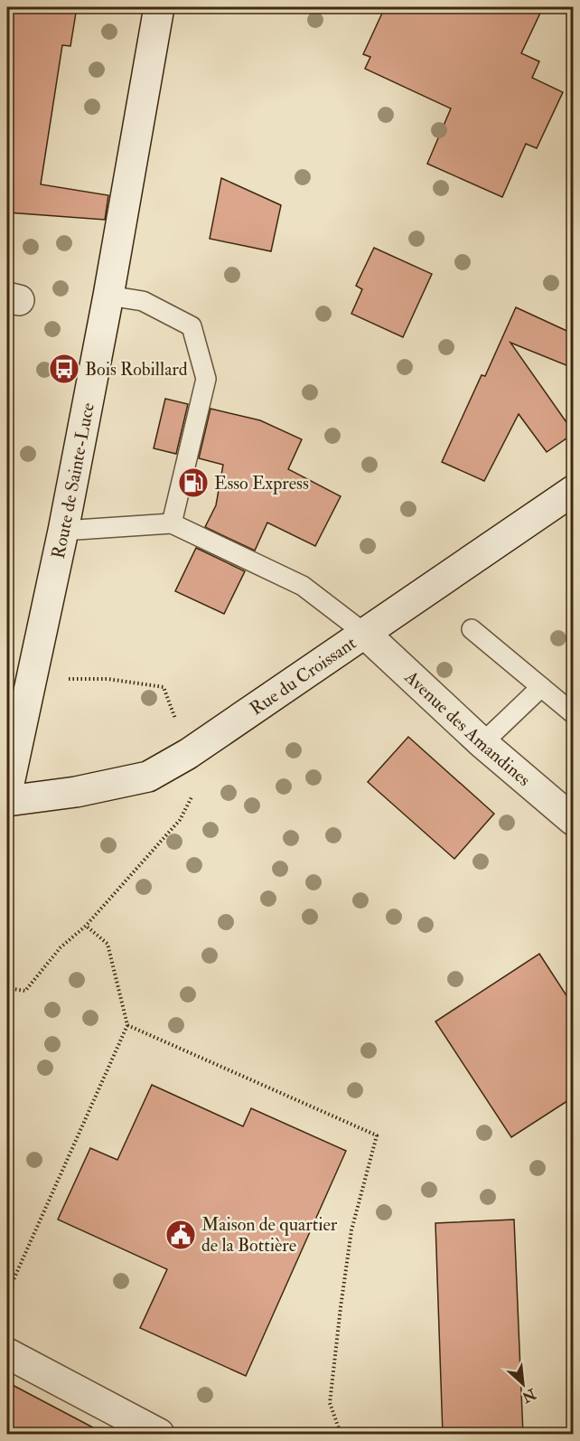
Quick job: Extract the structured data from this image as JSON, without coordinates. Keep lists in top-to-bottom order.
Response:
{
  "streets": {
    "street": ["Route de Sainte-Luce", "Rue du Croissant", "Avenue des Amandines"]
  },
  "crossings": [
    ["Rue du Croissant", "Avenue des Amandines"]
  ],
  "places": {
    "bus stop": ["Bois Robillard"],
    "fuel station": ["Esso Express"],
    "public building": ["Maison de quartier de la Bottière"]
  },
  "north": "bottom right"
}
